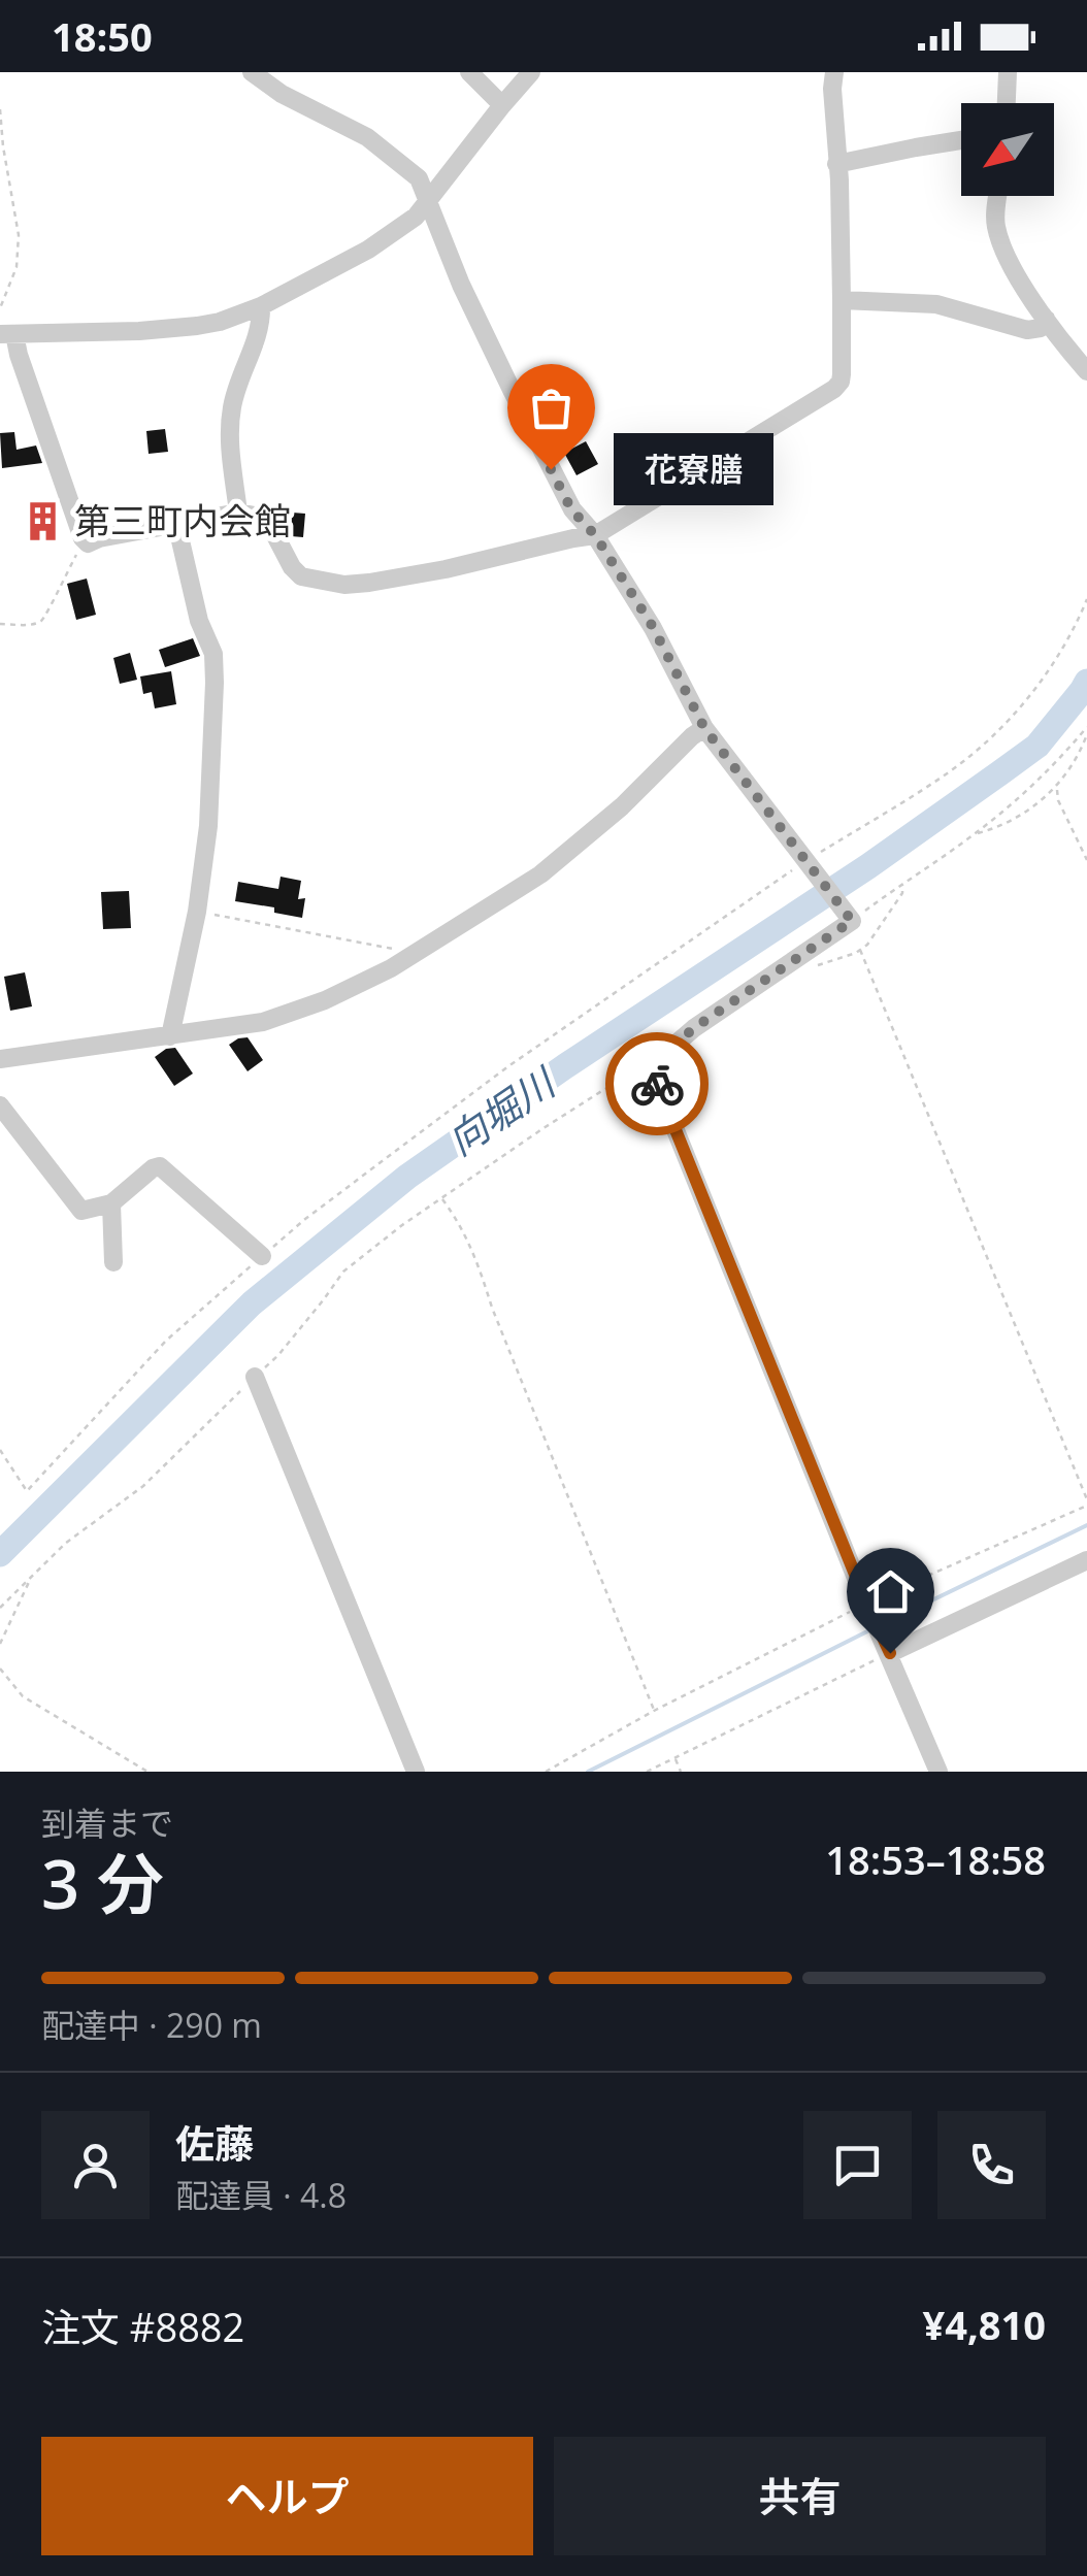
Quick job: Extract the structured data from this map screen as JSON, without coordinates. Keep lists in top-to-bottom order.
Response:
{
  "water": ["向堀川"],
  "places": {
    "other": ["花寮膳"],
    "building": ["第三町内会館"]
  },
  "north": "bottom left",
  "page": {
    "status": "18:50",
    "bubble": "花寮膳",
    "heading": ["3 分", "到着まで", "18:53–18:58"],
    "panel": [
      "佐藤",
      "配達員 · 4.8",
      "注文 #8882",
      "¥4,810"
    ],
    "bar": "配達中 · 290 m",
    "buttons": ["ヘルプ", "共有"]
  }
}
